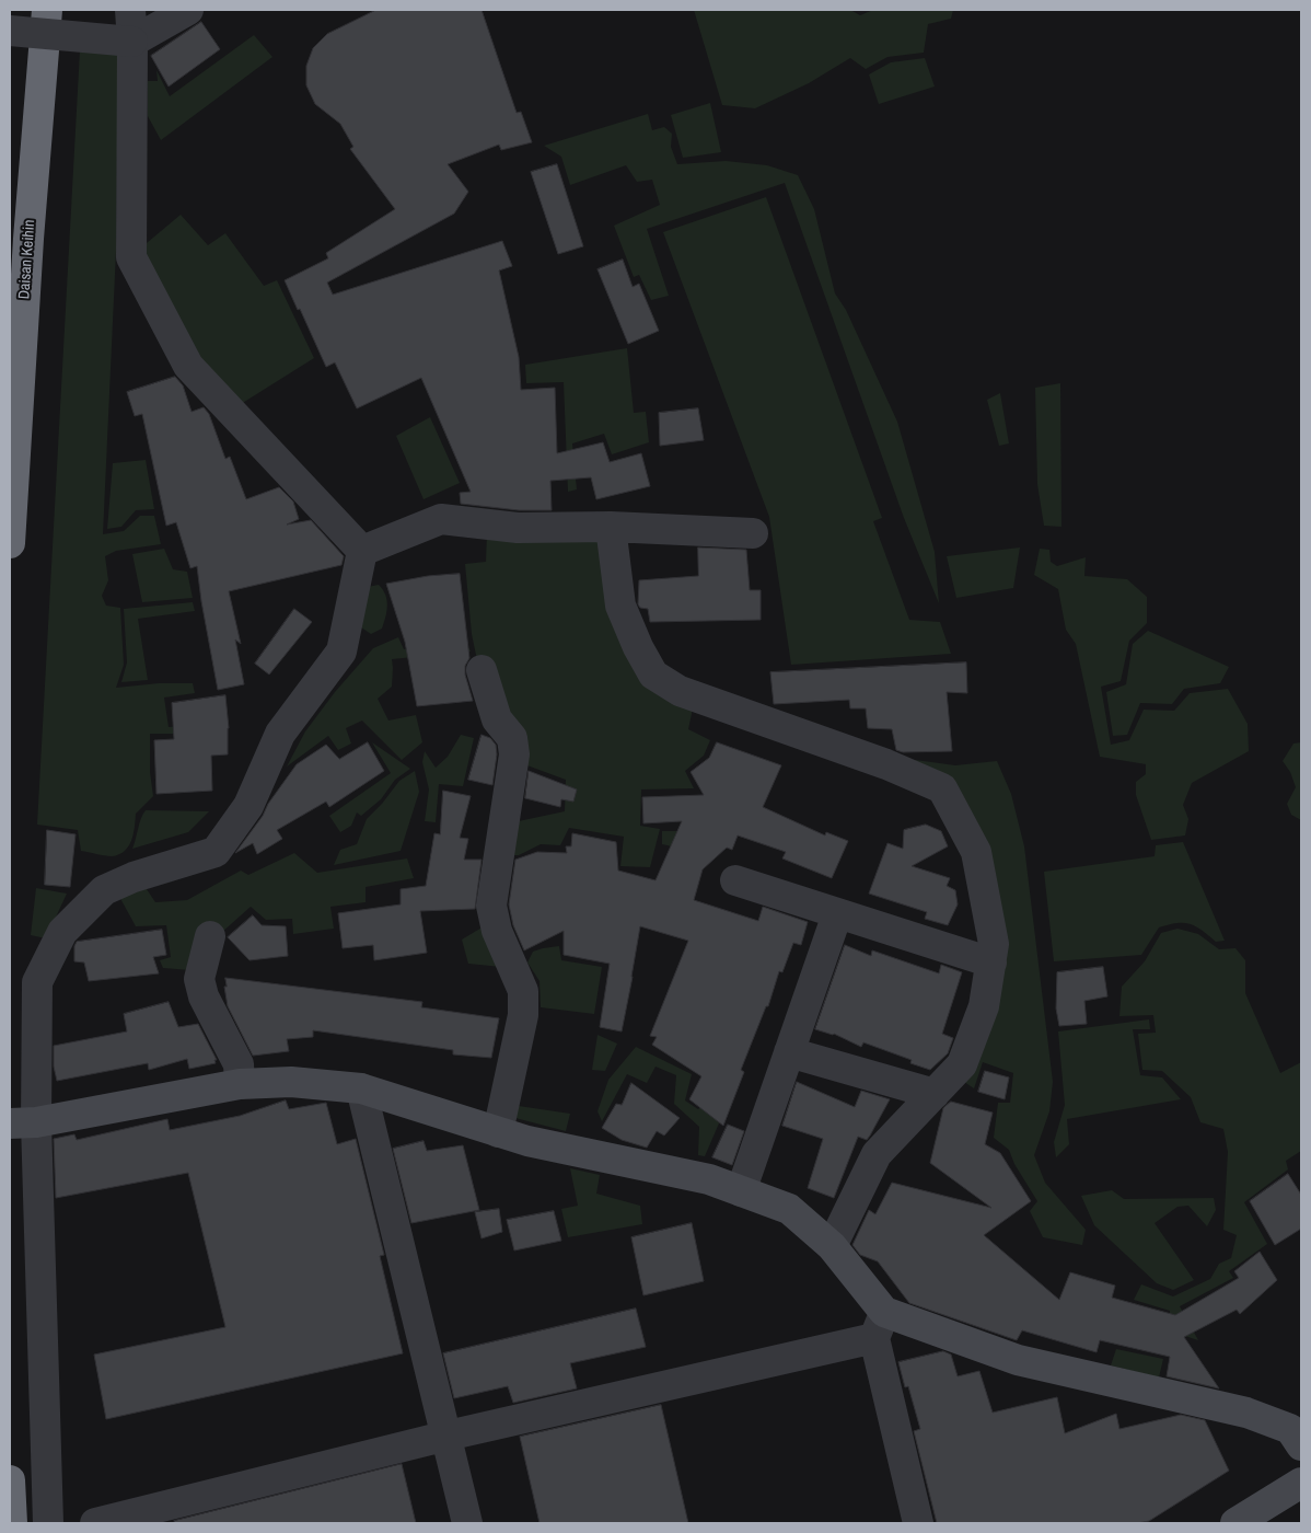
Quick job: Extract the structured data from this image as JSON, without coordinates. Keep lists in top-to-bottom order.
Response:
{
  "streets": {
    "highway": ["Daisan Keihin"]
  }
}
